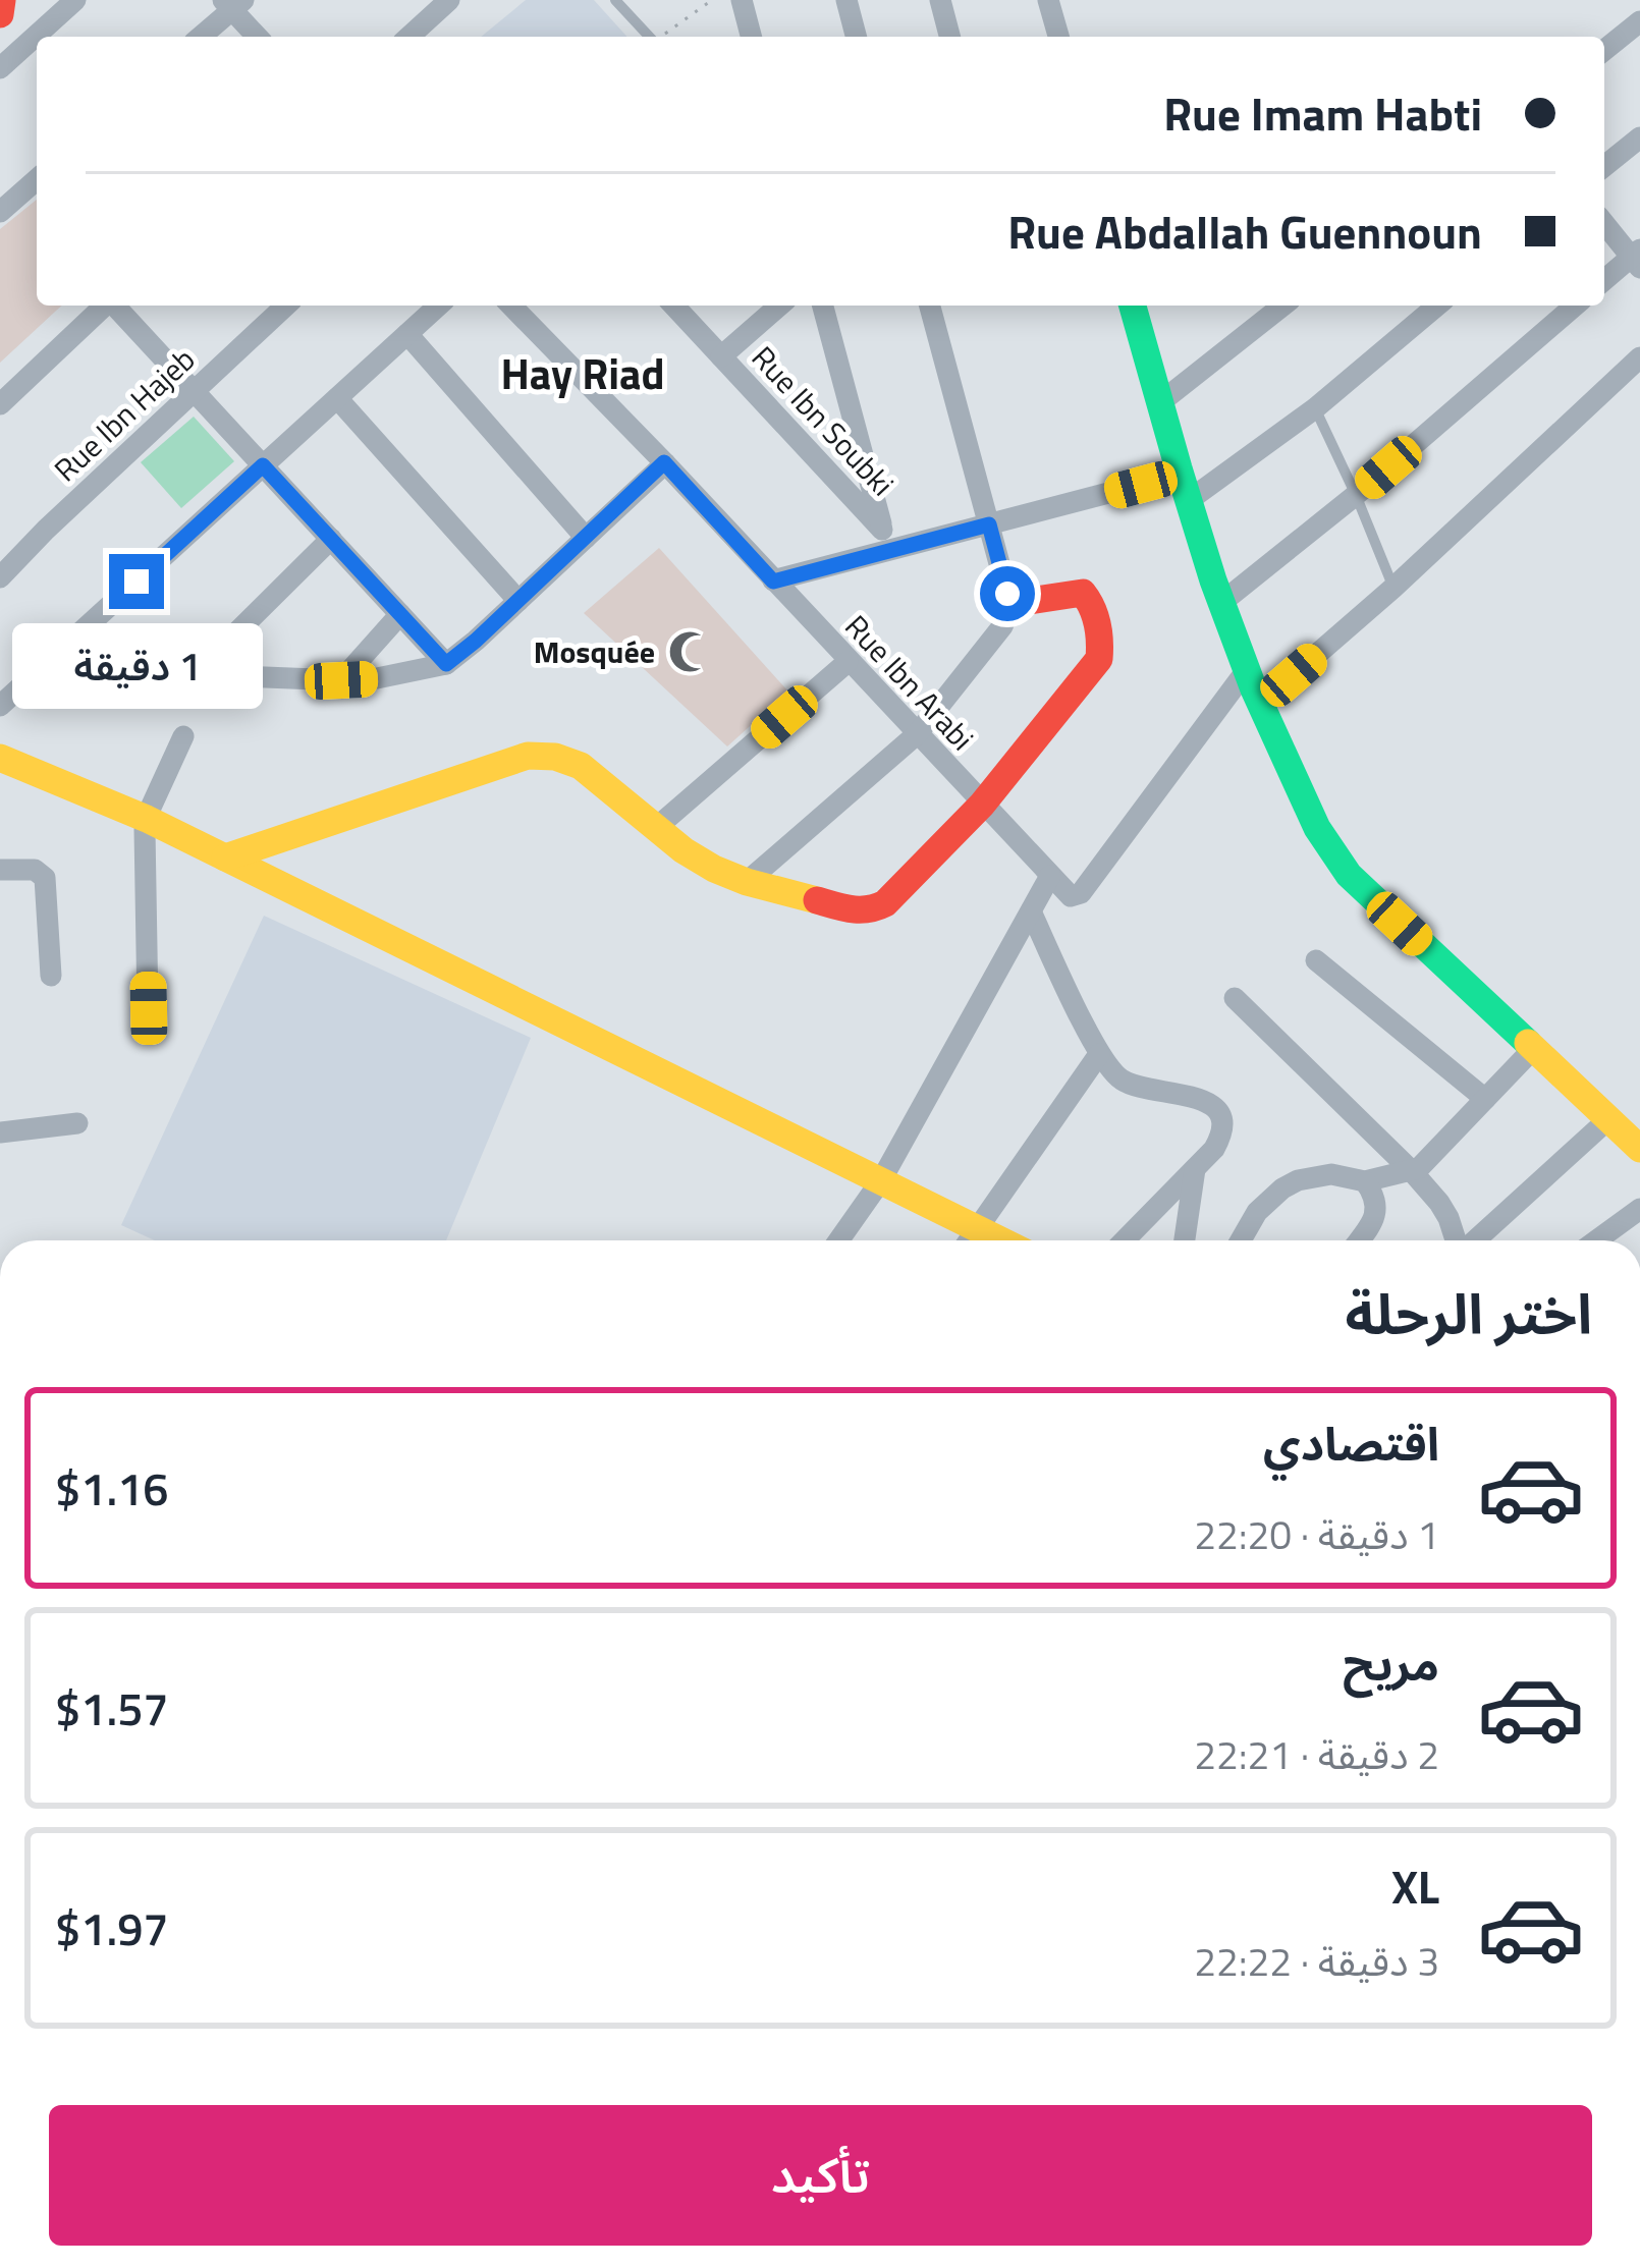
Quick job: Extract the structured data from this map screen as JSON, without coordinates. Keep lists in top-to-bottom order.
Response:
{
  "streets": {
    "street": ["Rue Ibn Hajeb", "Rue Ibn Soubki", "Rue Ibn Arabi"]
  },
  "districts": ["Hay Riad"],
  "places": {
    "mosque": ["Mosquée"]
  },
  "page": {
    "banner": ["Rue Imam Habti", "Rue Abdallah Guennoun"],
    "bubble": "1 دقيقة",
    "heading": "اختر الرحلة",
    "list": [
      {
        "name": "اقتصادي",
        "note": "1 دقيقة · 22:20",
        "value": "$1.16"
      },
      {
        "name": "مريح",
        "note": "2 دقيقة · 22:21",
        "value": "$1.57"
      },
      {
        "name": "XL",
        "note": "3 دقيقة · 22:22",
        "value": "$1.97"
      }
    ],
    "buttons": "تأكيد"
  }
}
